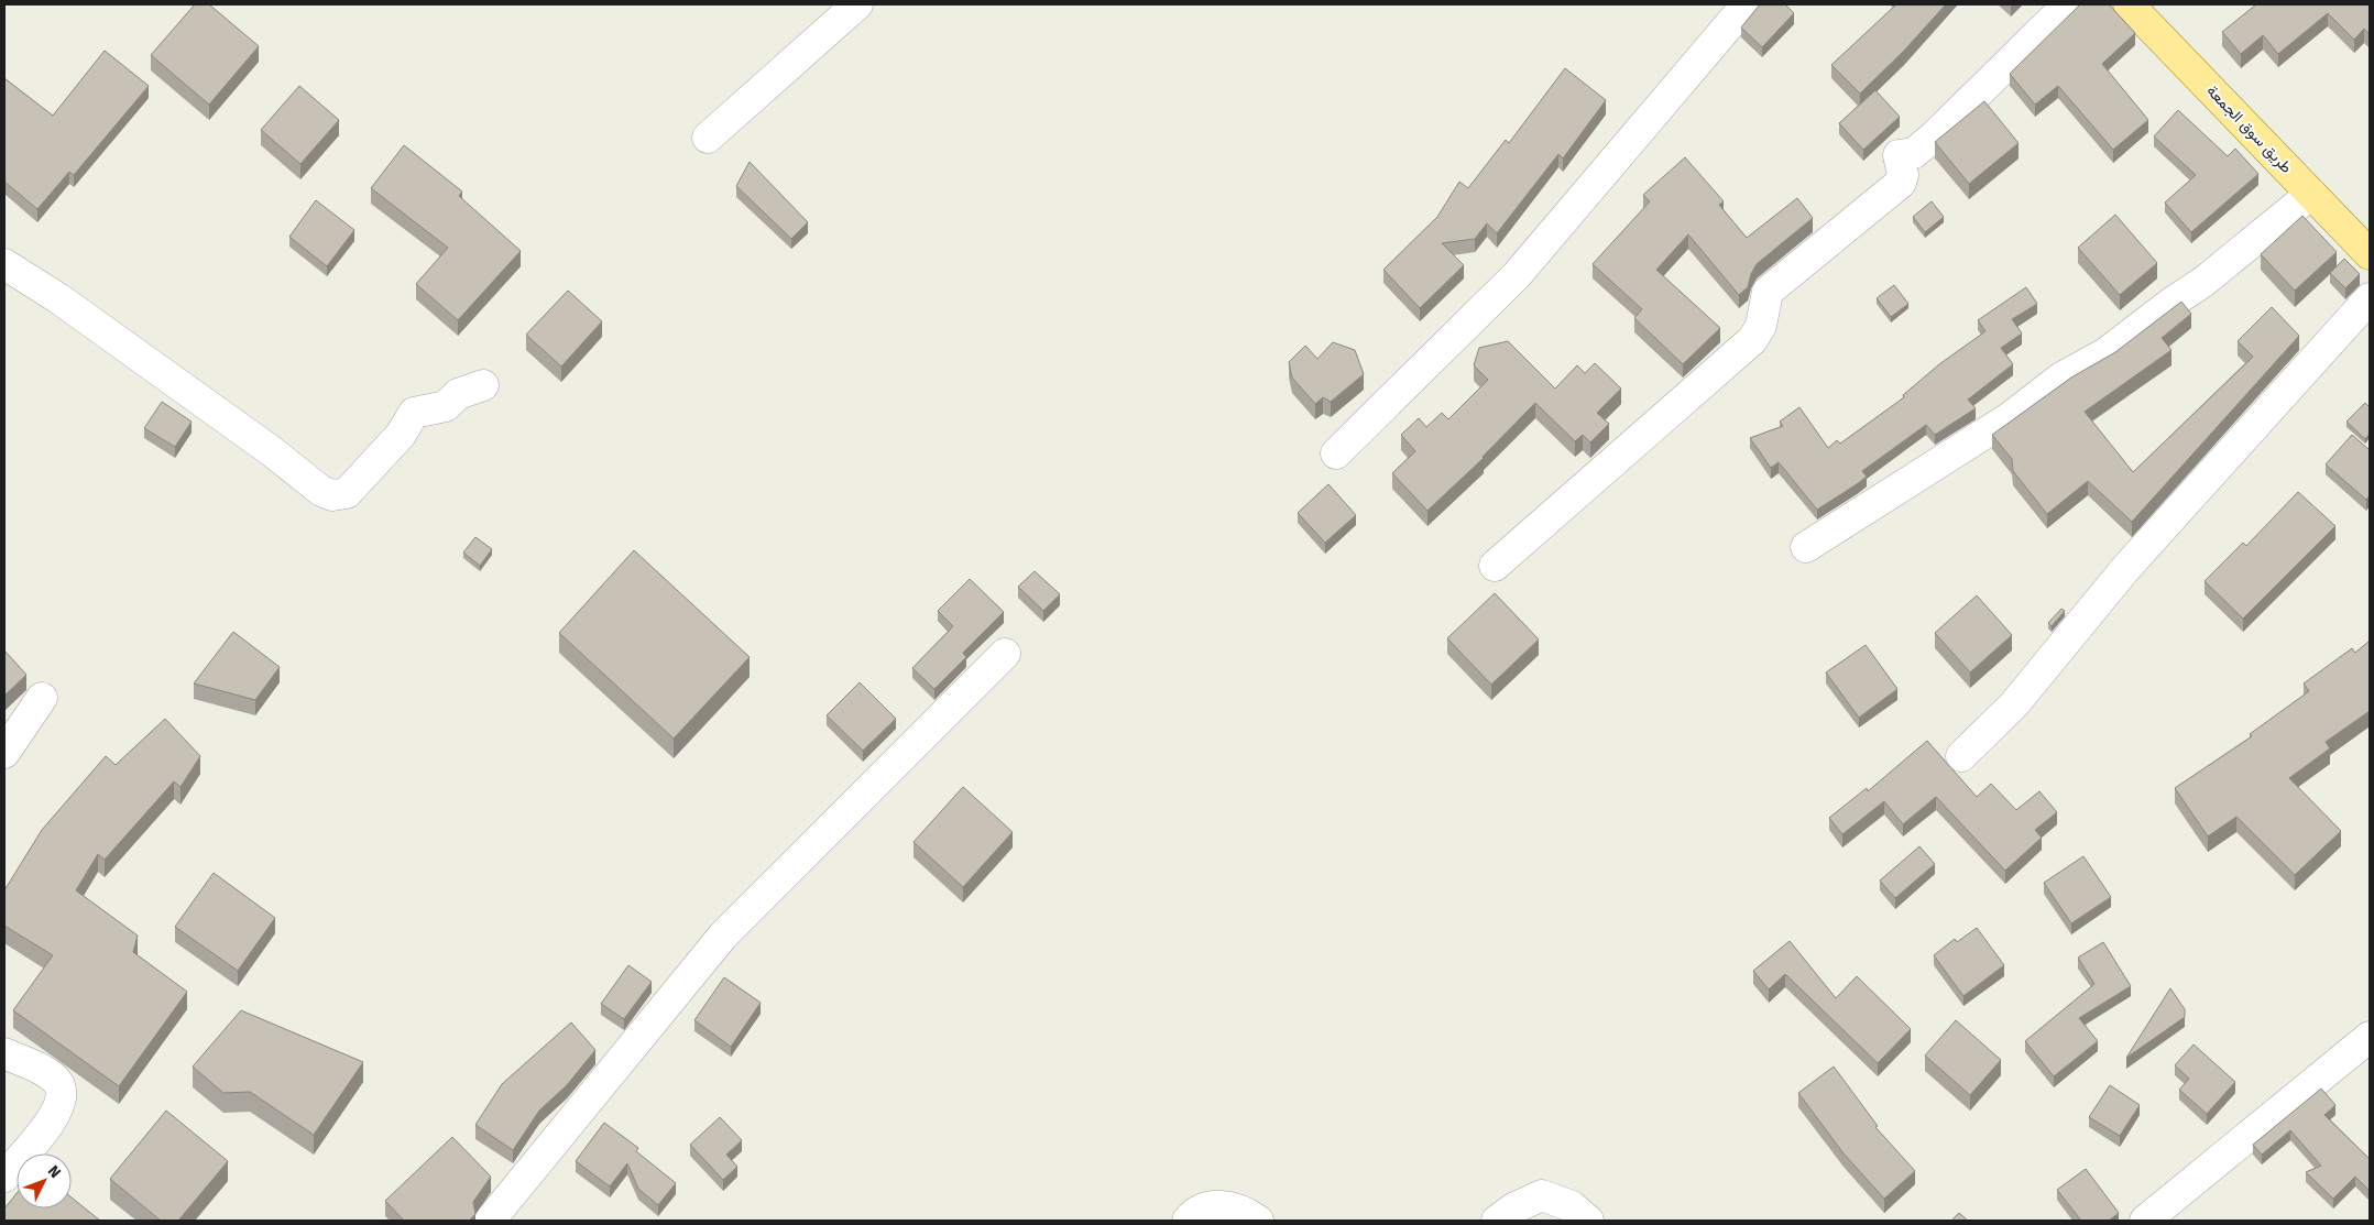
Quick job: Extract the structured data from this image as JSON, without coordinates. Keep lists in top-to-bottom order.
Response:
{
  "streets": {
    "main road": ["طريق سوق الجمعة"]
  },
  "north": "top right"
}
